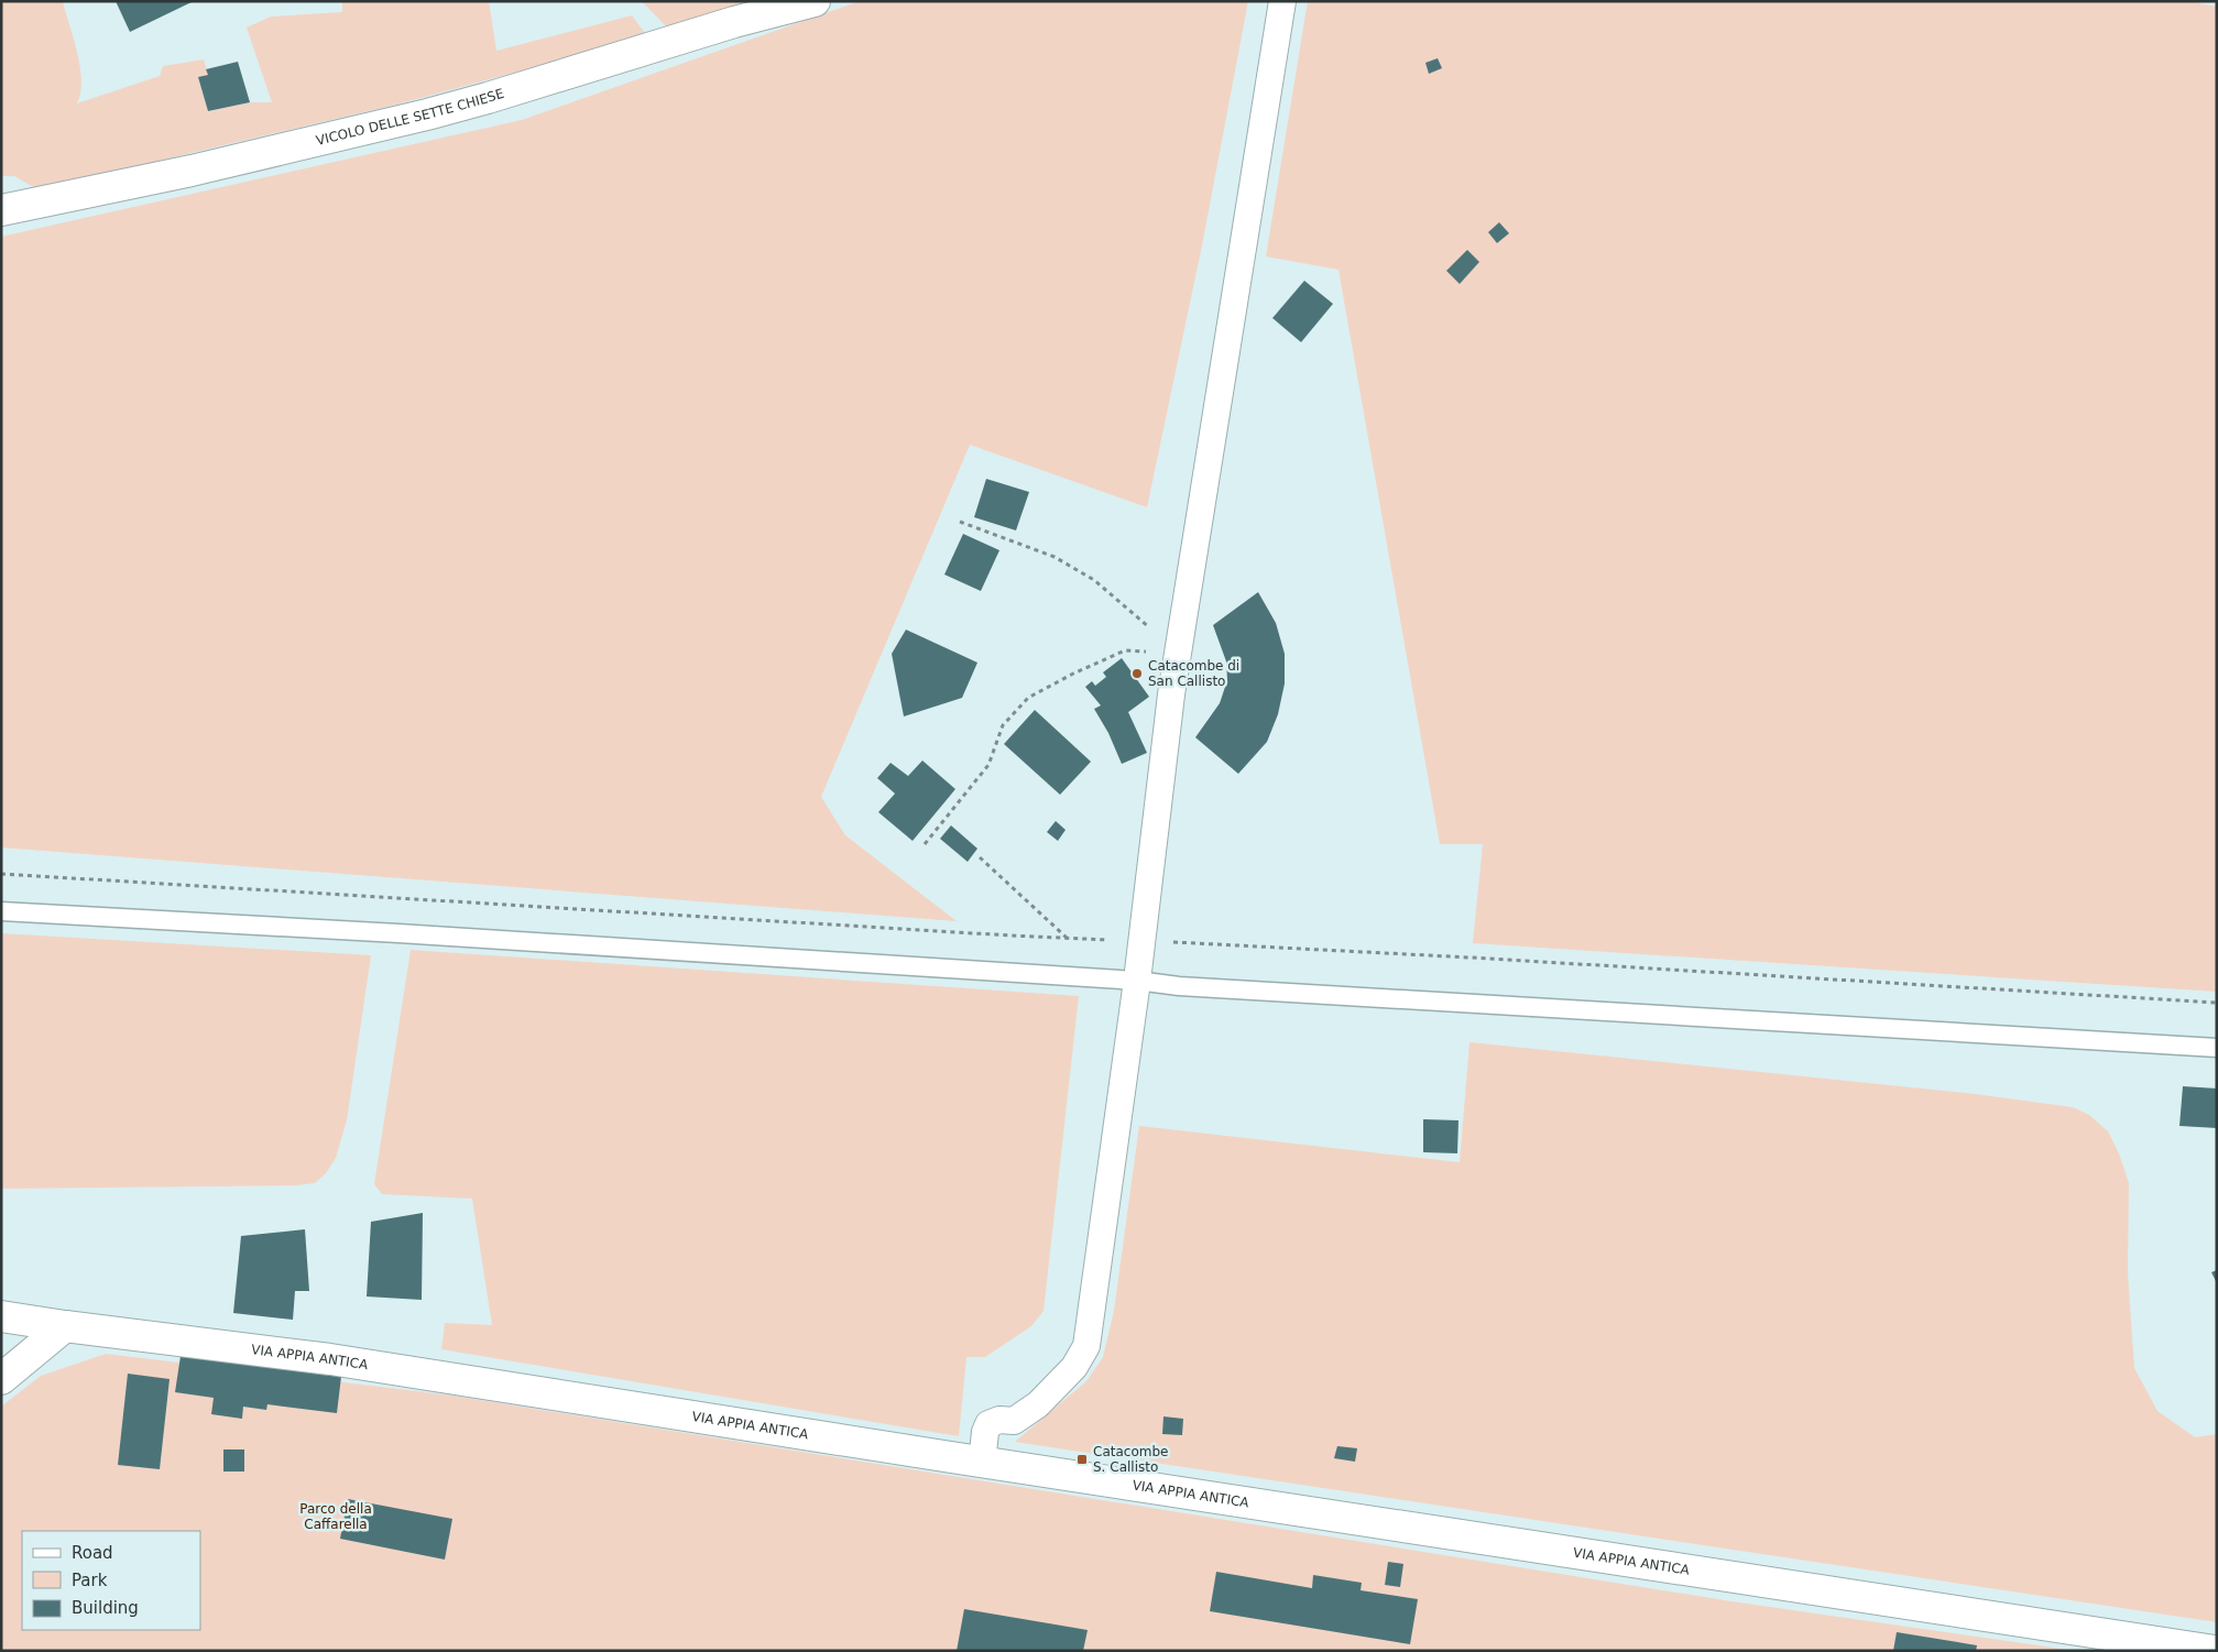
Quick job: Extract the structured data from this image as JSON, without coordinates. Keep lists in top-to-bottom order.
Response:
{
  "streets": {
    "street": ["VICOLO DELLE SETTE CHIESE", "VIA APPIA ANTICA"]
  },
  "parks": ["Parco della Caffarella"],
  "places": {
    "other": ["Catacombe di San Callisto"],
    "transit": ["Catacombe S. Callisto"]
  },
  "legend": ["Road", "Park", "Building"]
}
